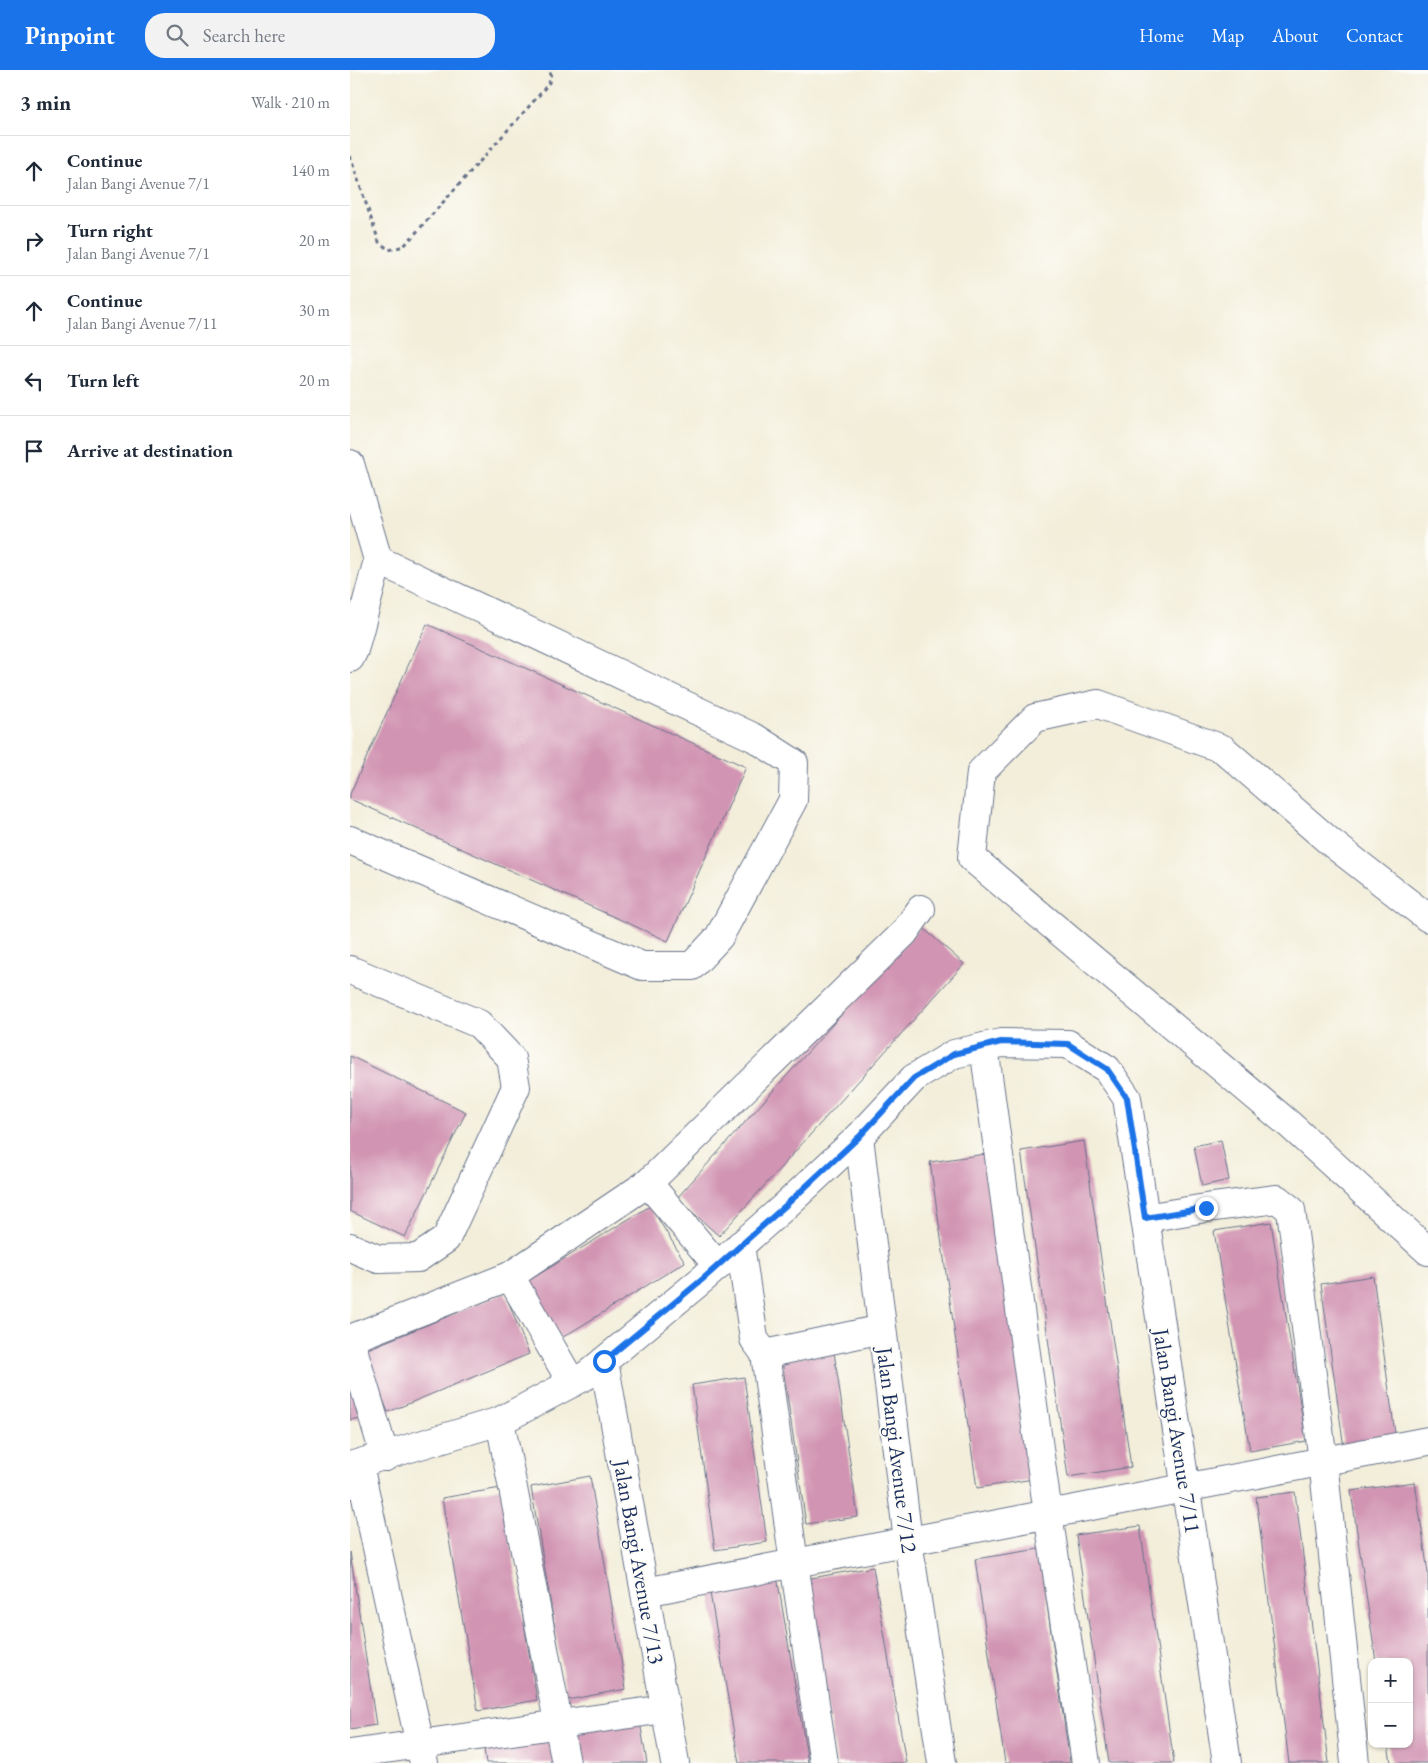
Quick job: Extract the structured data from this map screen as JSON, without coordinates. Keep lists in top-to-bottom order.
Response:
{
  "streets": {
    "street": ["Jalan Bangi Avenue 7/11", "Jalan Bangi Avenue 7/12", "Jalan Bangi Avenue 7/13"]
  },
  "page": {
    "header": "Pinpoint",
    "search": "Search here",
    "nav": [
      "Home",
      "Map",
      "About",
      "Contact"
    ],
    "heading": ["3 min", "Walk · 210 m"],
    "list": [
      ["Continue", "Jalan Bangi Avenue 7/1", "140 m"],
      ["Turn right", "Jalan Bangi Avenue 7/1", "20 m"],
      ["Continue", "Jalan Bangi Avenue 7/11", "30 m"],
      ["Turn left", "20 m"],
      "Arrive at destination"
    ],
    "map_buttons": ["+", "−"]
  }
}
